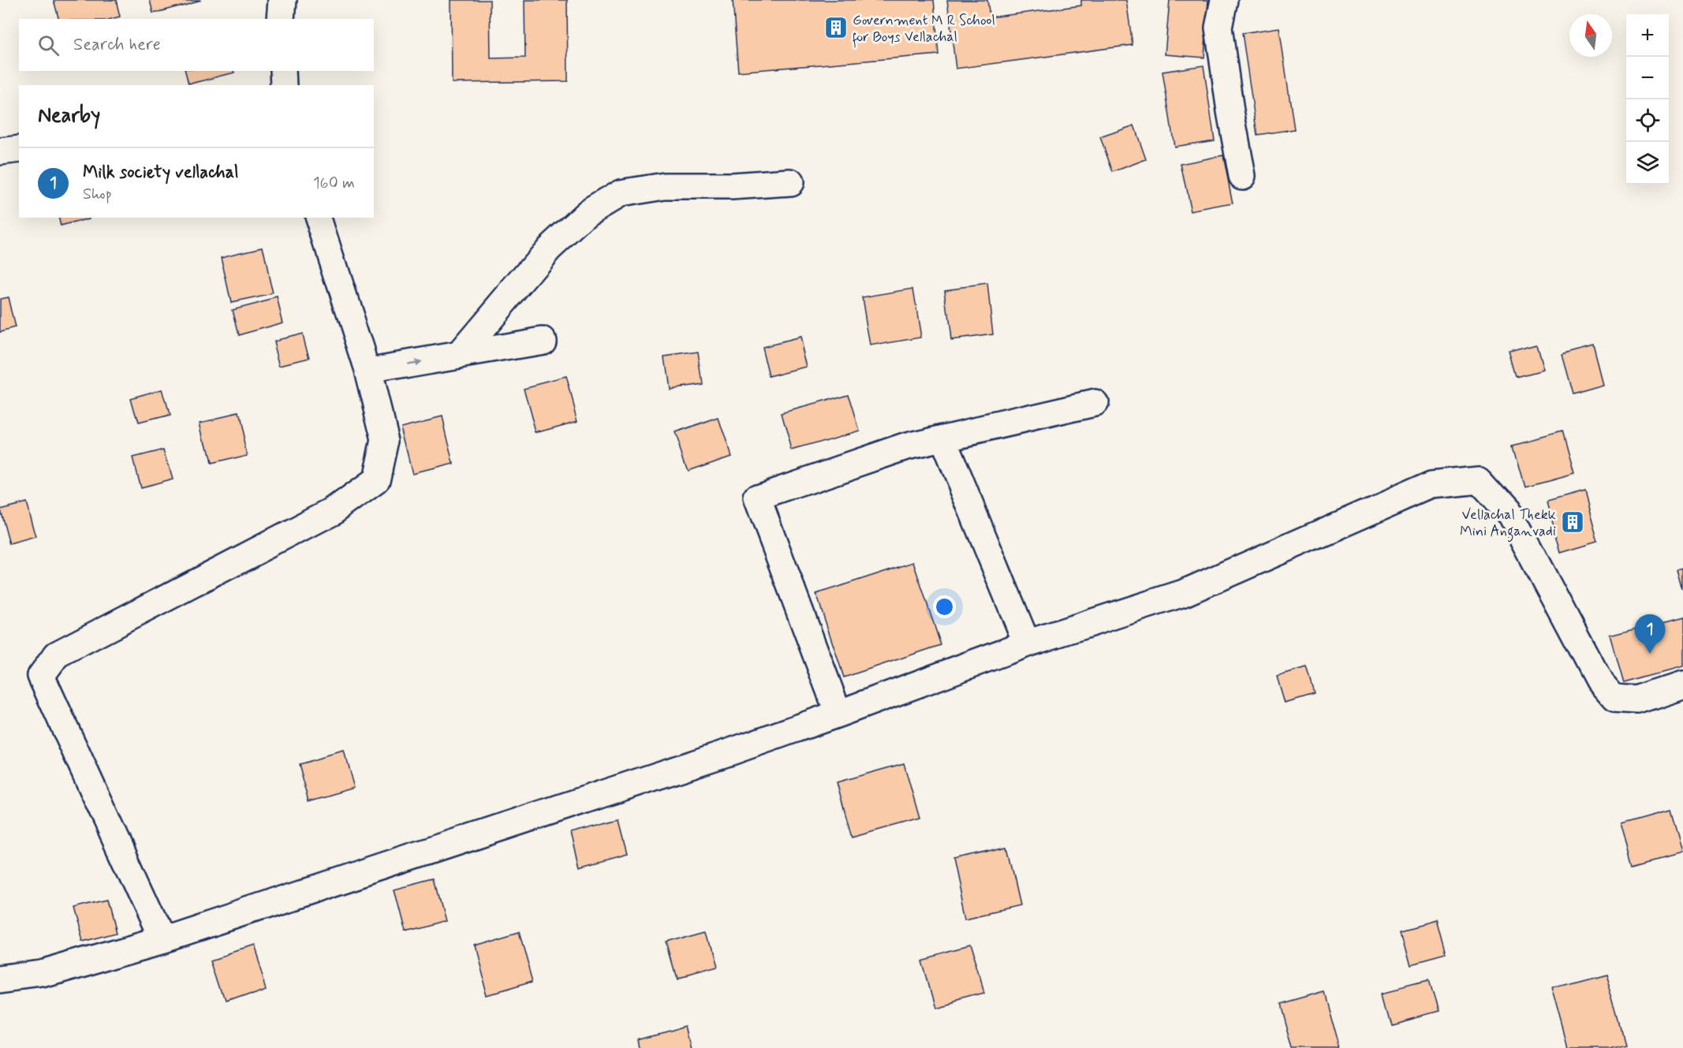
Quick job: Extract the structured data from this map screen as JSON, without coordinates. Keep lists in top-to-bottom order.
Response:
{
  "places": {
    "building": ["Government M R School for Boys Vellachal", "Vellachal Thekk Mini Anganvadi"]
  },
  "north": "top",
  "page": {
    "map_buttons": ["+", "−"],
    "search": "Search here",
    "heading": "Nearby",
    "list": [
      {
        "mark": "1",
        "name": "Milk society vellachal",
        "note": "Shop",
        "value": "160 m"
      }
    ],
    "pins": "1"
  }
}
